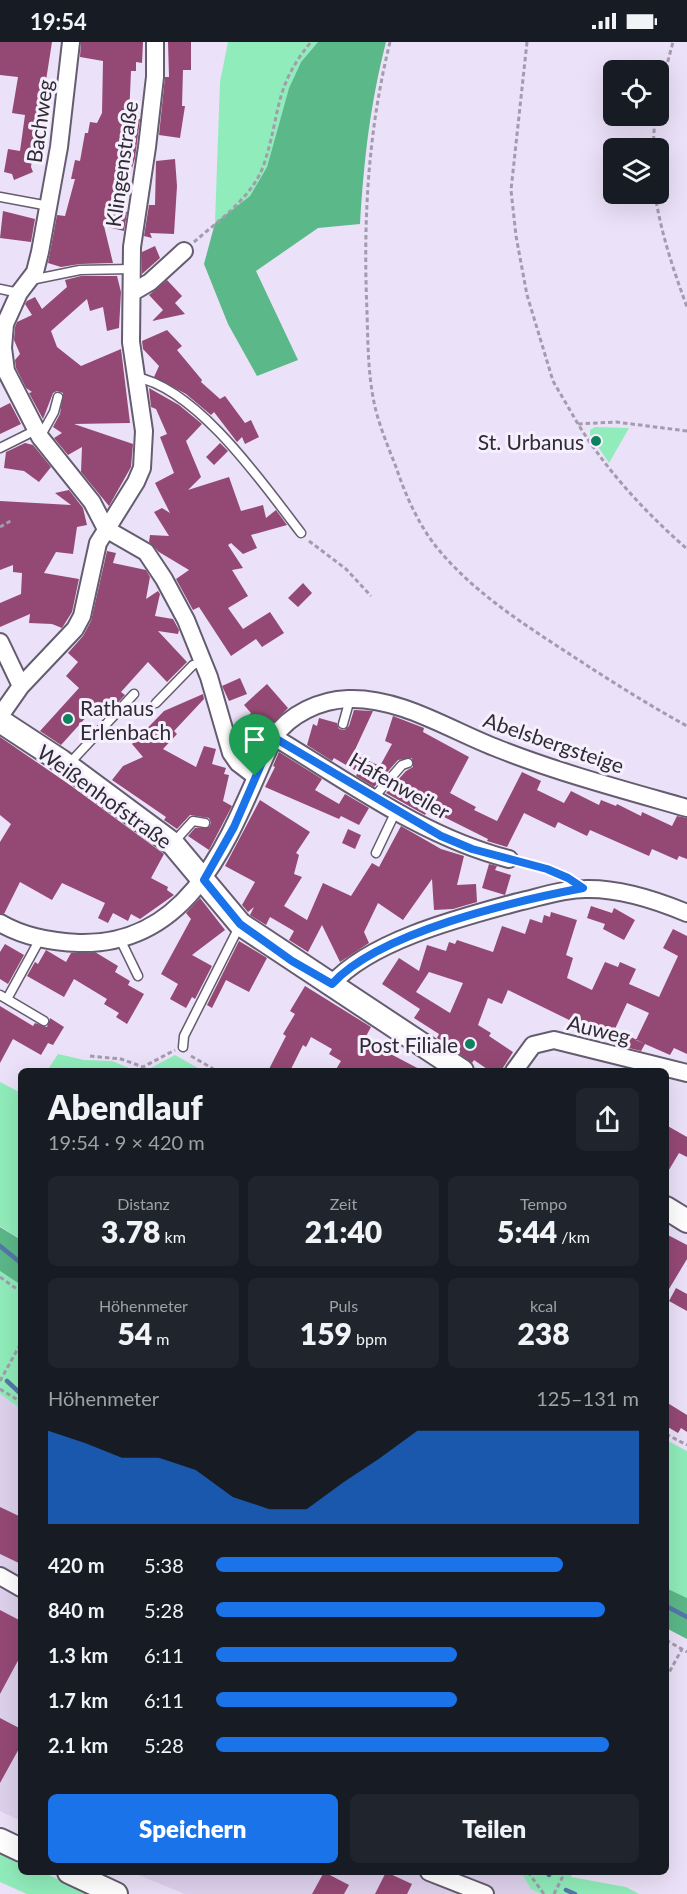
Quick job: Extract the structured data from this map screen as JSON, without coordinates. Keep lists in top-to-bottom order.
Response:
{
  "streets": {
    "street": [
      "Bachweg",
      "Klingenstraße",
      "Abelsbergsteige",
      "Hafenweiler",
      "Weißenhofstraße",
      "Auweg"
    ]
  },
  "crossings": [
    ["Bachweg", "Klingenstraße"]
  ],
  "places": ["St. Urbanus", "Rathaus Erlenbach", "Post Filiale"],
  "page": {
    "status": "19:54",
    "heading": ["Abendlauf", "19:54 · 9 × 420 m"],
    "stats": [
      ["Distanz", "3.78 km"],
      ["Zeit", "21:40"],
      ["Tempo", "5:44 /km"],
      ["Höhenmeter", "54 m"],
      ["Puls", "159 bpm"],
      ["kcal", "238"]
    ],
    "chart": ["Höhenmeter", "125–131 m"],
    "list": [
      {
        "name": "420 m",
        "note": "5:38"
      },
      {
        "name": "840 m",
        "note": "5:28"
      },
      {
        "name": "1.3 km",
        "note": "6:11"
      },
      {
        "name": "1.7 km",
        "note": "6:11"
      },
      {
        "name": "2.1 km",
        "note": "5:28"
      }
    ],
    "buttons": ["Speichern", "Teilen"]
  }
}
